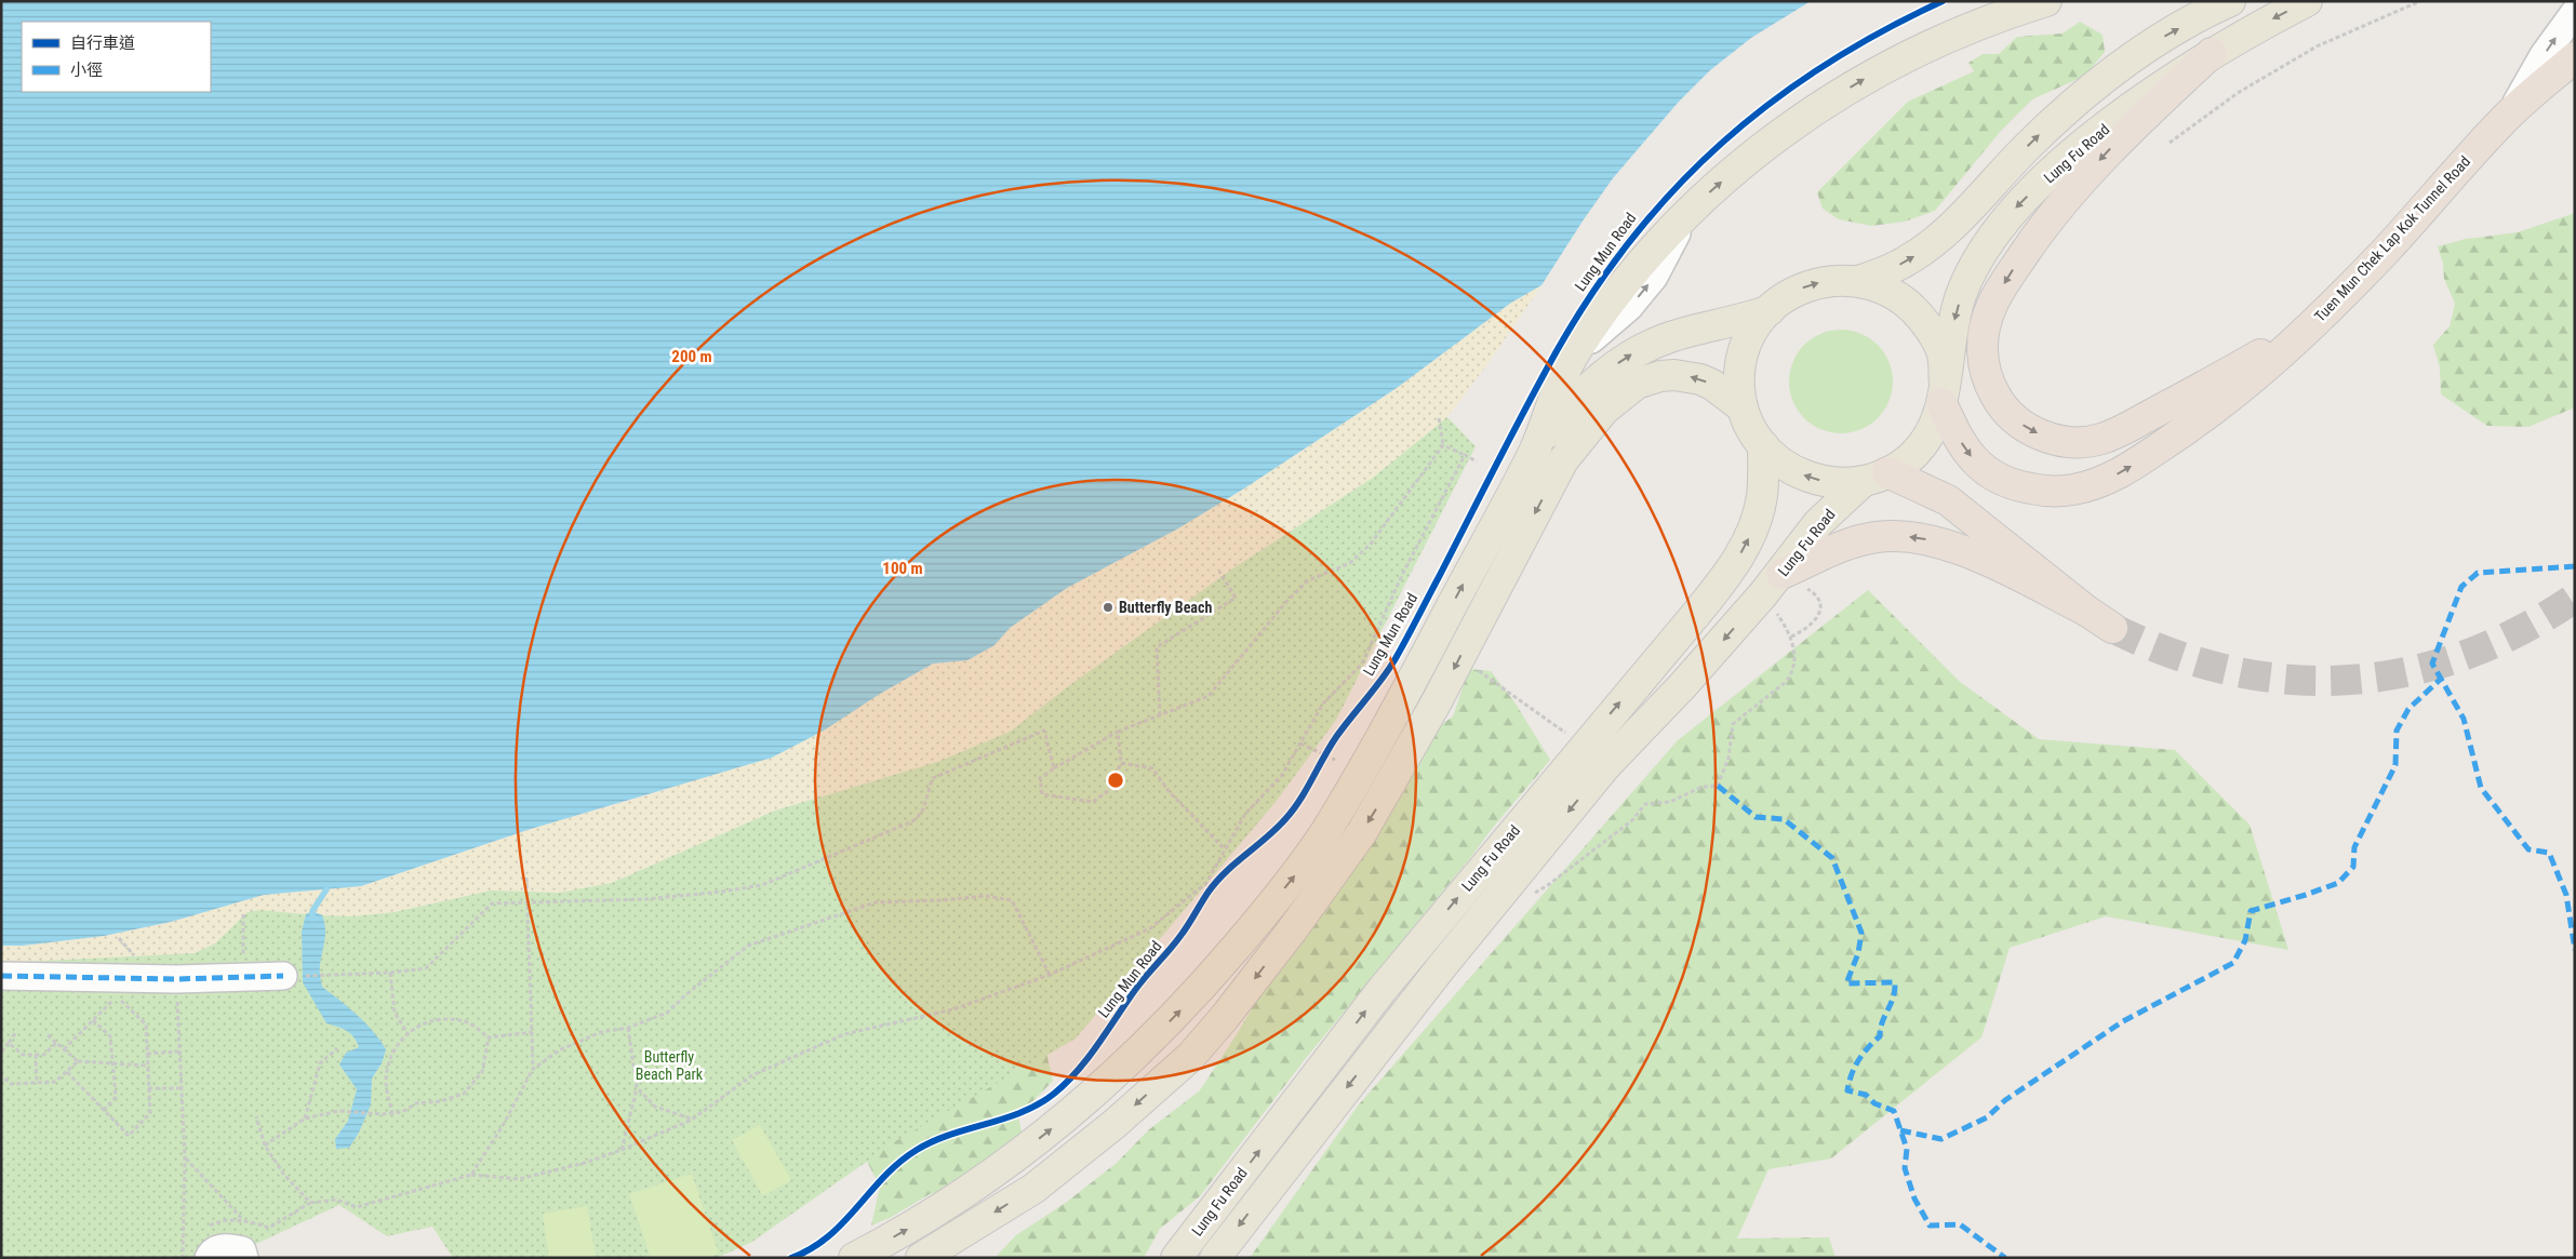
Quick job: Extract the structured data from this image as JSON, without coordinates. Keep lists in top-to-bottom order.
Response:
{
  "streets": {
    "highway": ["Tuen Mun Chek Lap Kok Tunnel Road"],
    "main road": ["Lung Fu Road"],
    "cycle path": ["Lung Mun Road"]
  },
  "crossings": [
    ["Lung Fu Road", "Tuen Mun Chek Lap Kok Tunnel Road"]
  ],
  "parks": ["Butterfly Beach Park"],
  "places": ["Butterfly Beach"],
  "legend": ["自行車道", "小徑"],
  "rings": ["200 m", "100 m"]
}
